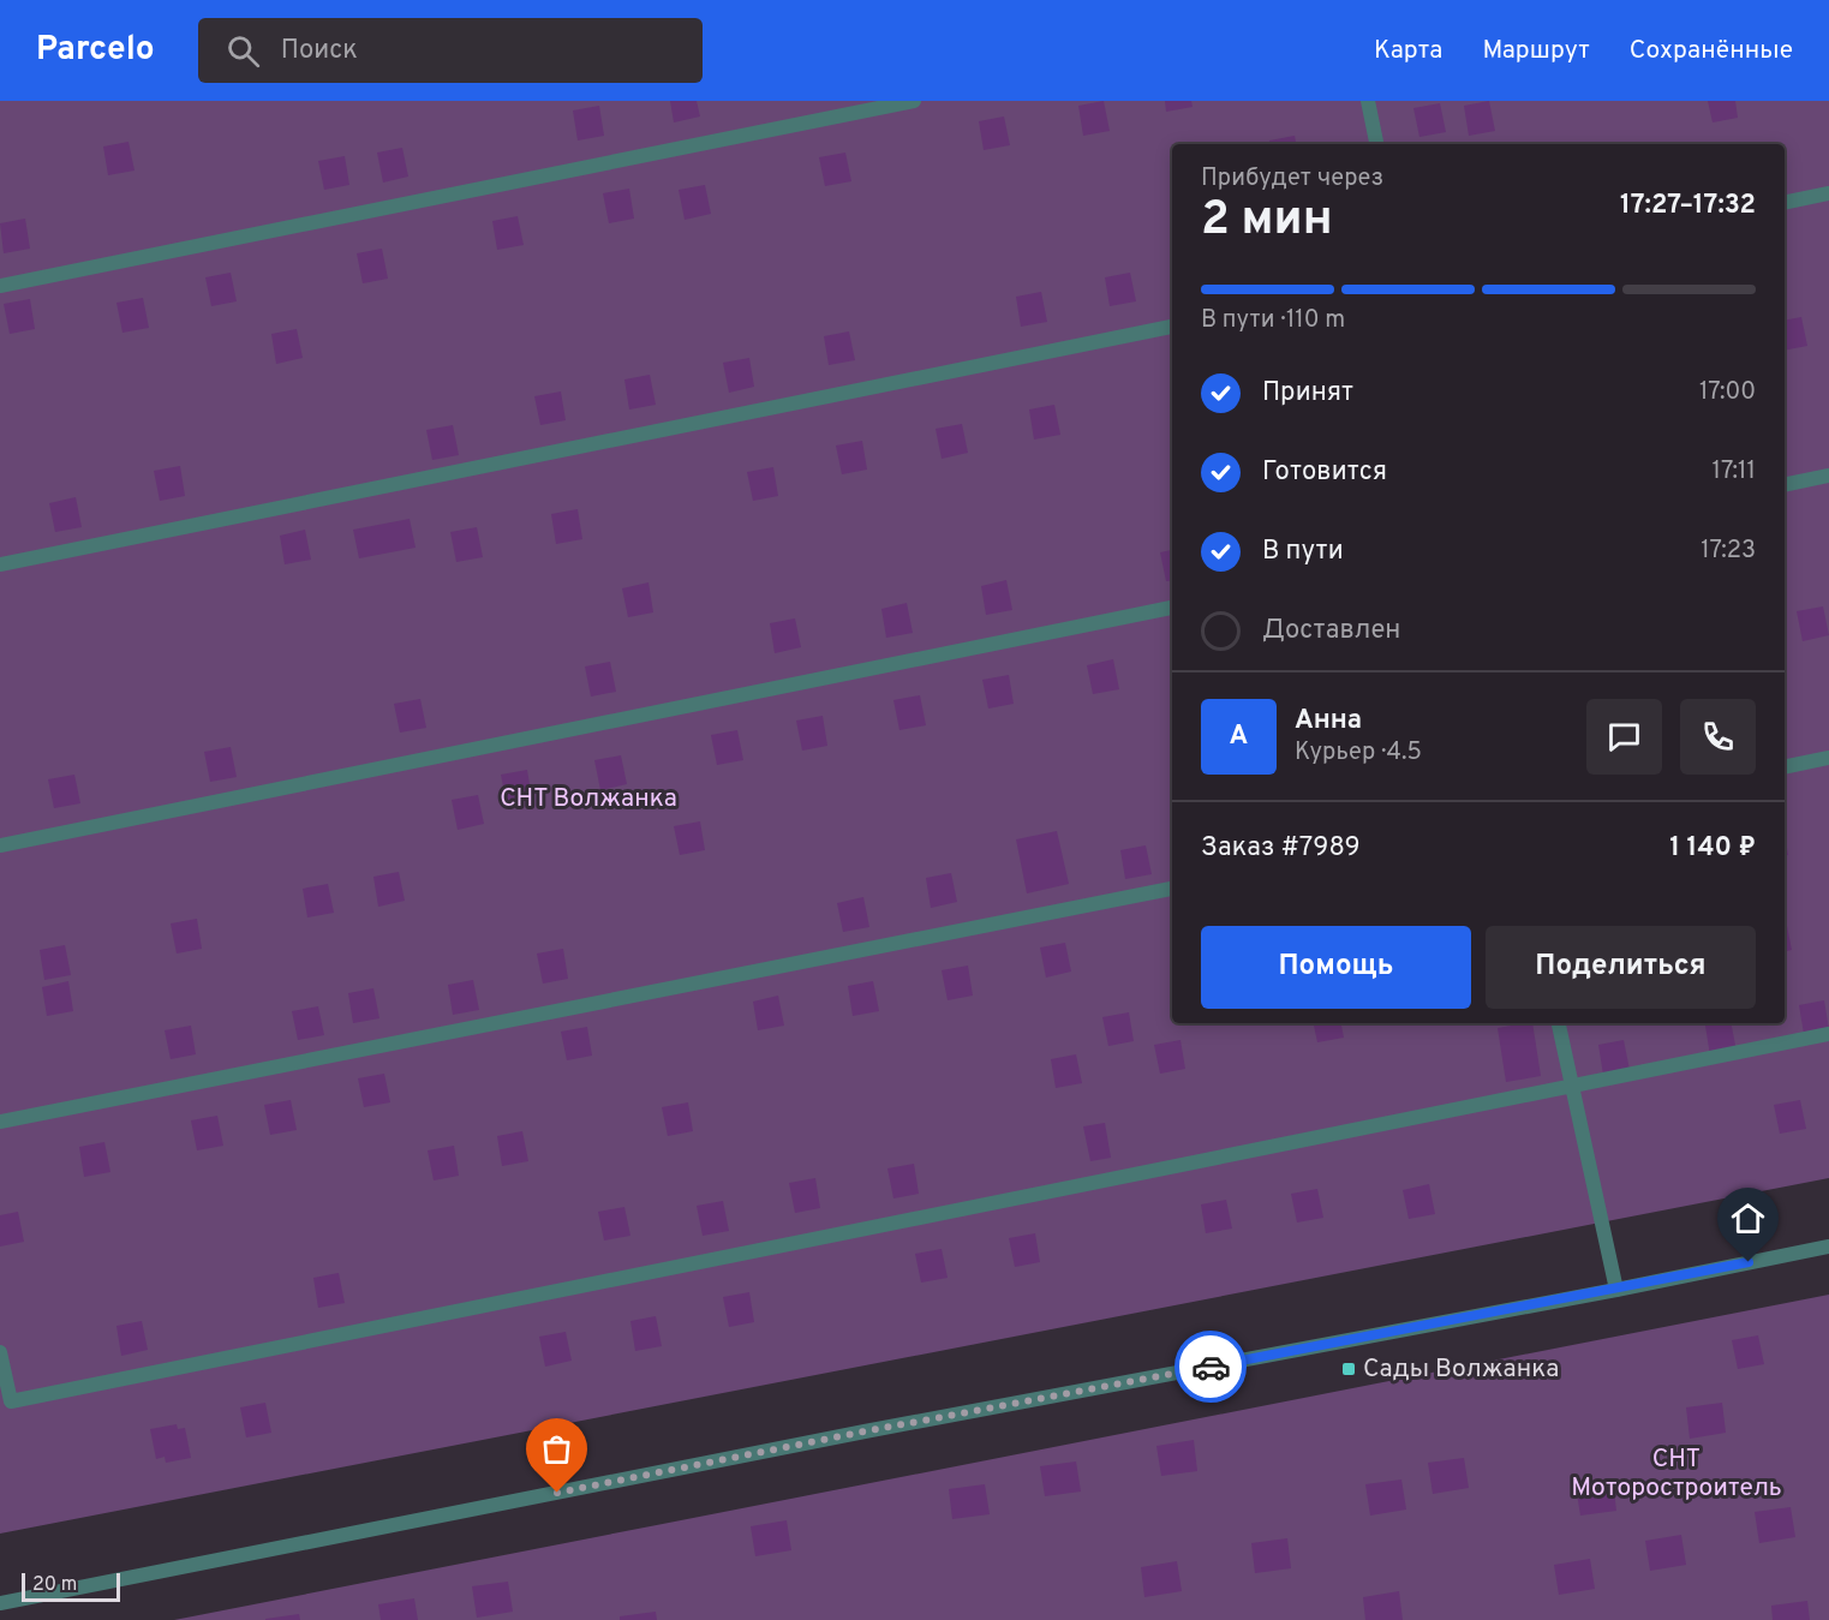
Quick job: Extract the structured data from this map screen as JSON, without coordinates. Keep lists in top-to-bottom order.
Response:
{
  "parks": ["СНТ Волжанка", "СНТ Моторостроитель"],
  "places": {
    "transit": ["Сады Волжанка"]
  },
  "scale_bar": "20 m",
  "page": {
    "header": "Parcelo",
    "search": "Поиск",
    "nav": ["Карта", "Маршрут", "Сохранённые"],
    "heading": ["2 мин", "Прибудет через", "17:27–17:32"],
    "panel": [
      "Анна",
      "Курьер · 4.5",
      "Заказ #7989",
      "1 140 ₽"
    ],
    "bar": "В пути · 110 m",
    "list": [
      ["Принят", "17:00"],
      ["Готовится", "17:11"],
      ["В пути", "17:23"],
      "Доставлен"
    ],
    "round": "А",
    "buttons": ["Помощь", "Поделиться"],
    "scale": "20 m"
  }
}
